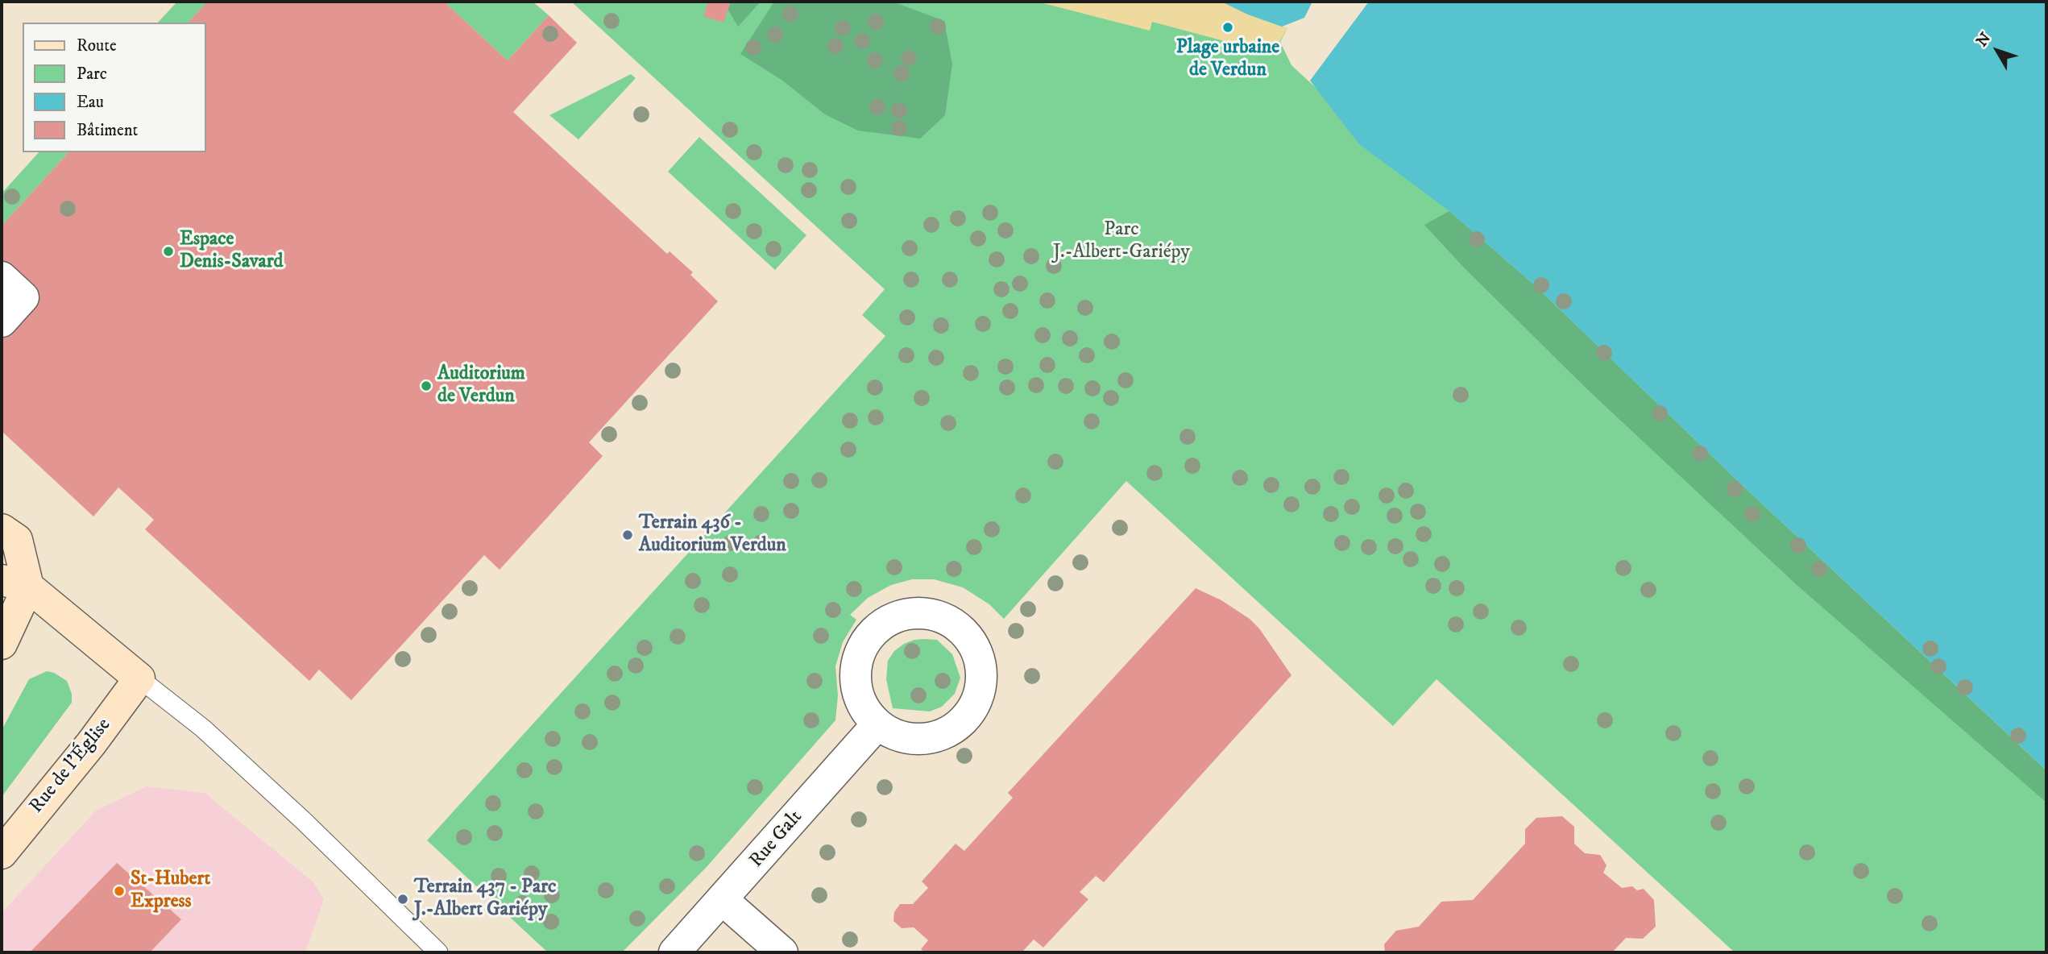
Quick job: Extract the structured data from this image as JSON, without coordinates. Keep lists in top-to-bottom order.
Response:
{
  "streets": {
    "main road": ["Rue de l'Église"],
    "street": ["Rue Galt"]
  },
  "parks": ["Parc J.-Albert-Gariépy"],
  "places": [
    "Plage urbaine de Verdun",
    "Espace Denis-Savard",
    "Auditorium de Verdun",
    "Terrain 436 - Auditorium Verdun",
    "St-Hubert Express",
    "Terrain 437 - Parc J.-Albert Gariépy"
  ],
  "legend": [
    "Route",
    "Parc",
    "Eau",
    "Bâtiment"
  ],
  "north": "top left"
}
